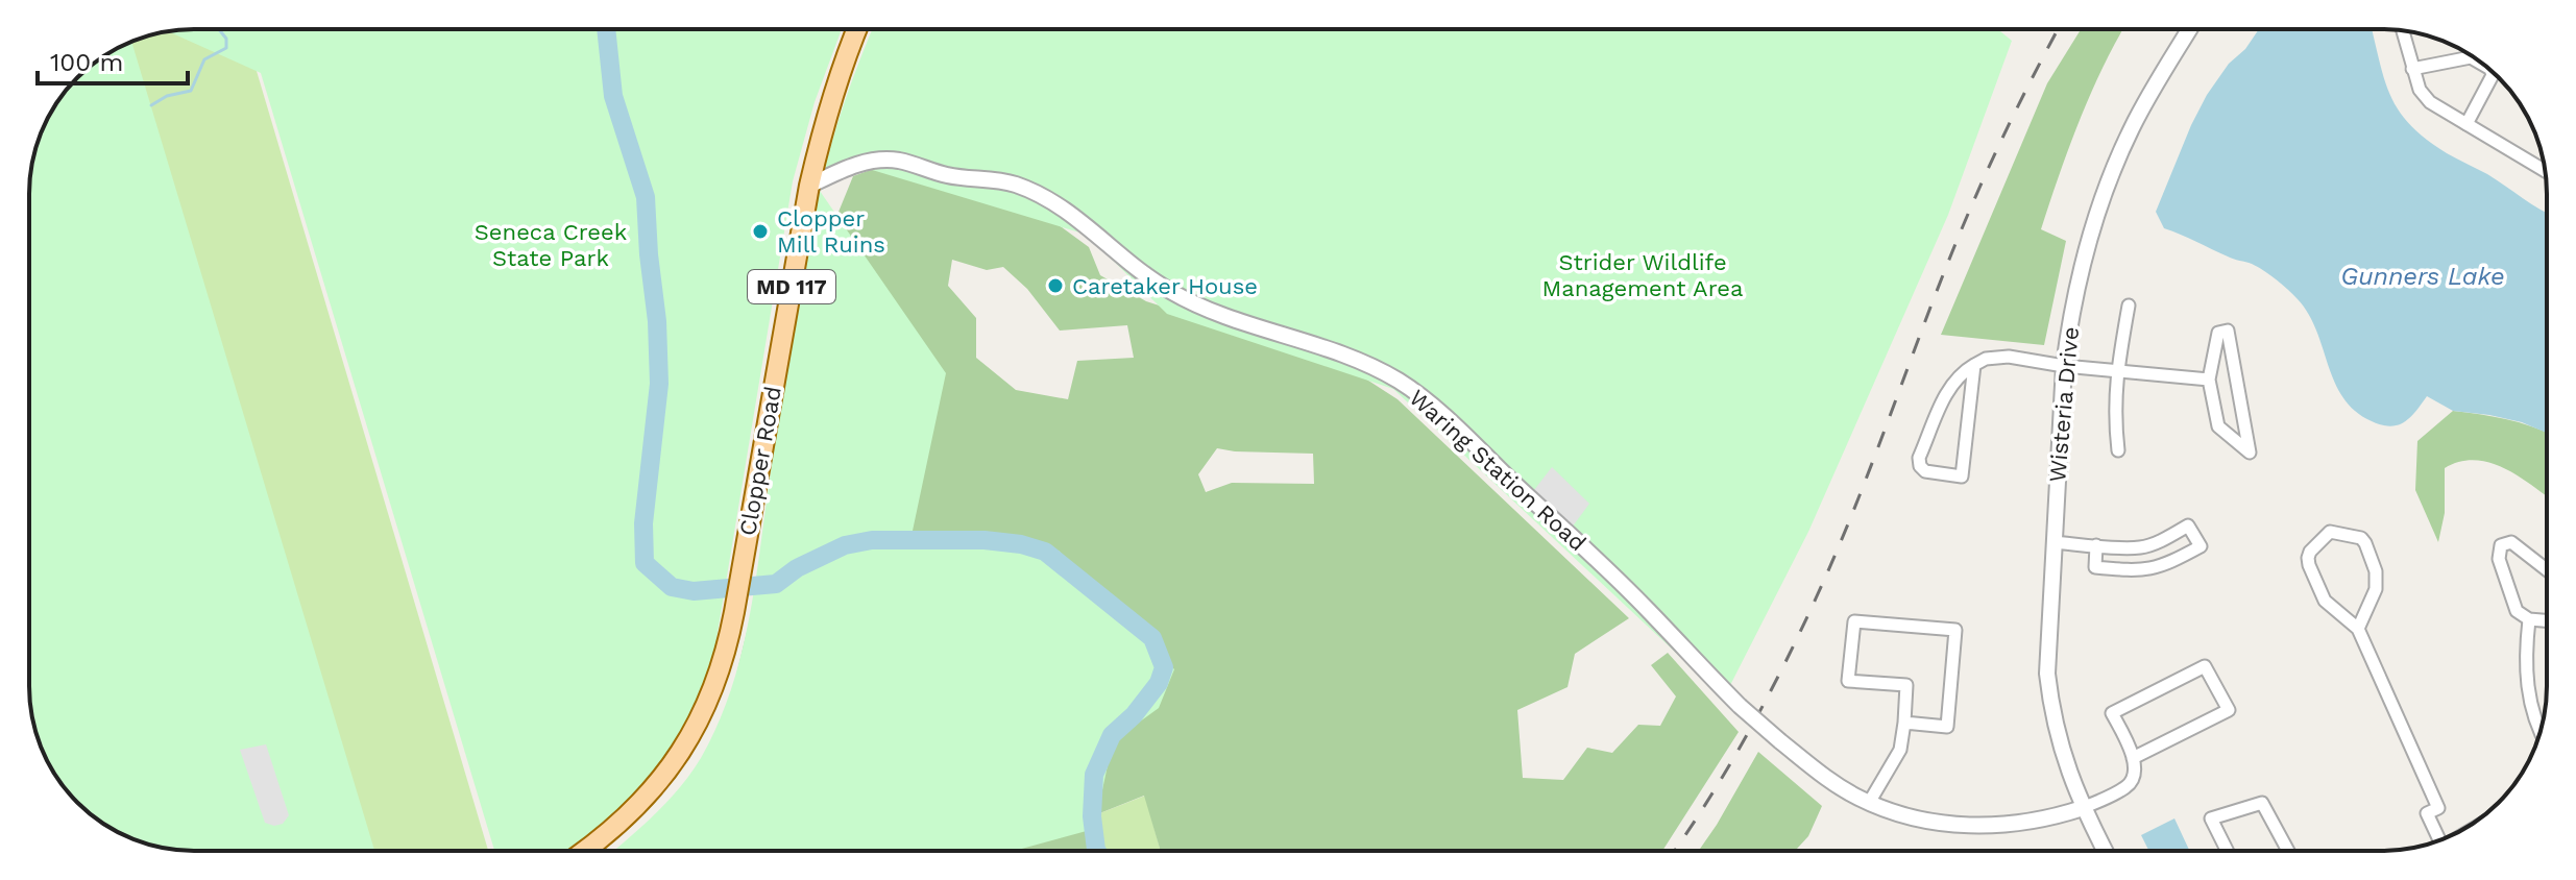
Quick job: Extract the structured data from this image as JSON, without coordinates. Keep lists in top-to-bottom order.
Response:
{
  "streets": {
    "main road": ["MD 117", "Clopper Road"],
    "street": ["Wisteria Drive", "Waring Station Road"]
  },
  "crossings": [
    ["Wisteria Drive", "Waring Station Road"],
    ["Clopper Road", "Waring Station Road"]
  ],
  "water": ["Gunners Lake"],
  "parks": ["Seneca Creek State Park", "Strider Wildlife Management Area"],
  "places": ["Clopper Mill Ruins", "Caretaker House"],
  "scale_bar": "100 m"
}
